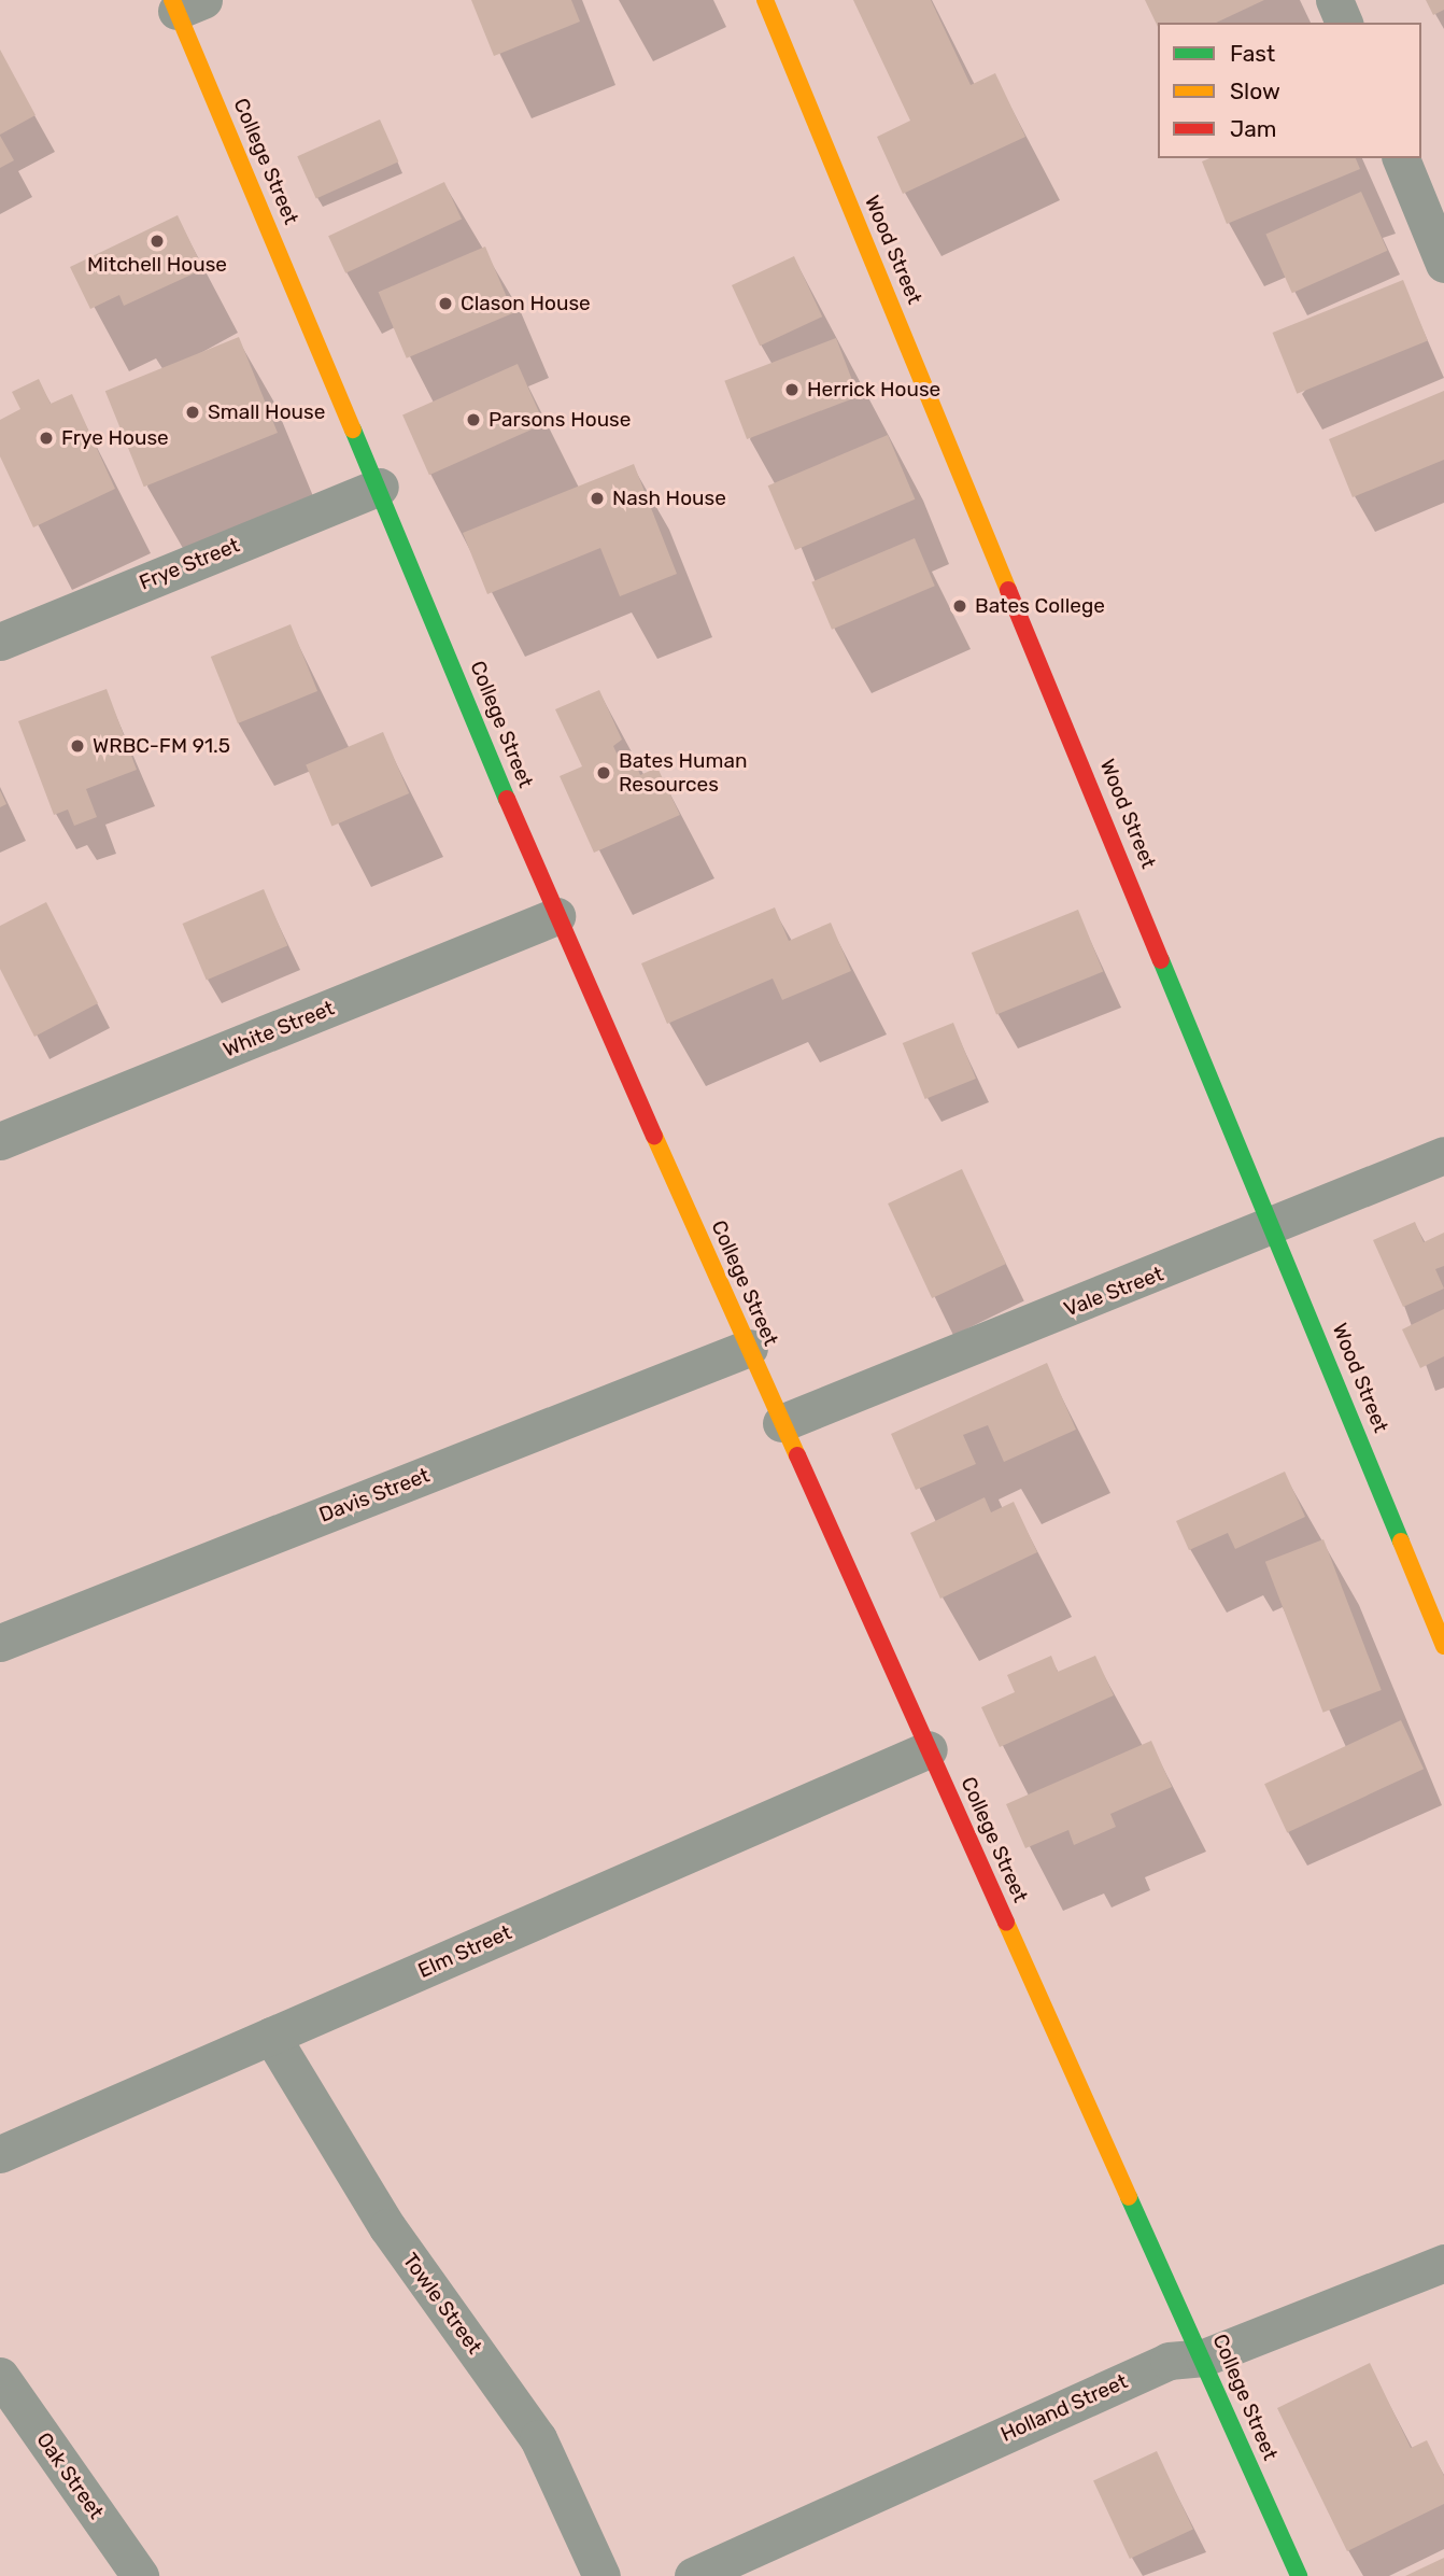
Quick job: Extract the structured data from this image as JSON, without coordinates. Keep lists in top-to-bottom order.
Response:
{
  "streets": {
    "main road": ["College Street", "Wood Street"],
    "street": [
      "Frye Street",
      "White Street",
      "Vale Street",
      "Davis Street",
      "Elm Street",
      "Towle Street",
      "Holland Street",
      "Oak Street"
    ]
  },
  "crossings": [
    ["College Street", "Frye Street"],
    ["College Street", "White Street"],
    ["College Street", "Vale Street"],
    ["College Street", "Davis Street"],
    ["College Street", "Elm Street"],
    ["College Street", "Holland Street"],
    ["Wood Street", "Vale Street"],
    ["Elm Street", "Towle Street"]
  ],
  "places": [
    "Mitchell House",
    "Clason House",
    "Herrick House",
    "Small House",
    "Parsons House",
    "Frye House",
    "Nash House",
    "Bates College",
    "WRBC-FM 91.5",
    "Bates Human Resources"
  ],
  "legend": ["Fast", "Slow", "Jam"]
}
